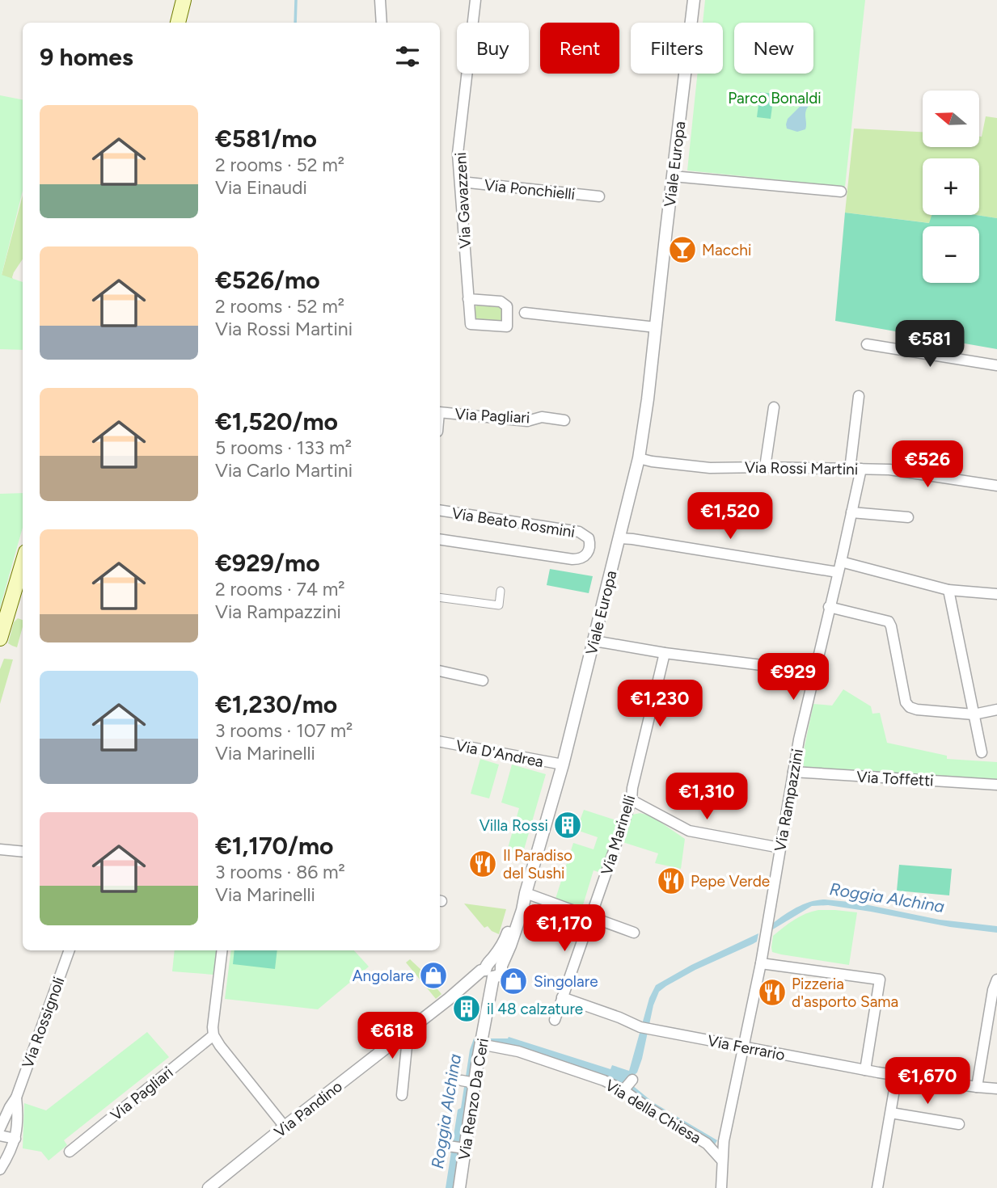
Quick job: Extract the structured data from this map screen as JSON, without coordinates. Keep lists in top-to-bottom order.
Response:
{
  "streets": {
    "street": [
      "Viale Europa",
      "Via Ponchielli",
      "Via Gavazzeni",
      "Via Pagliari",
      "Via Rossi Martini",
      "Via Beato Rosmini",
      "Via D'Andrea",
      "Via Toffetti",
      "Via Rampazzini",
      "Via Marinelli",
      "Via Rossignoli",
      "Via Ferrario",
      "Via Renzo Da Ceri",
      "Via Pandino",
      "Via della Chiesa"
    ]
  },
  "crossings": [
    ["Viale Europa", "Via Rossi Martini"],
    ["Viale Europa", "Via D'Andrea"],
    ["Viale Europa", "Via Renzo Da Ceri"],
    ["Viale Europa", "Via Pandino"],
    ["Via Ponchielli", "Via Gavazzeni"],
    ["Via Rossi Martini", "Via Rampazzini"],
    ["Via Toffetti", "Via Rampazzini"],
    ["Via Rampazzini", "Via Ferrario"],
    ["Via Rampazzini", "Via della Chiesa"],
    ["Via Marinelli", "Via Ferrario"],
    ["Via Renzo Da Ceri", "Via Pandino"],
    ["Via Renzo Da Ceri", "Via della Chiesa"]
  ],
  "water": ["Roggia Alchina"],
  "parks": ["Parco Bonaldi"],
  "places": {
    "bar": ["Macchi"],
    "building": ["Villa Rossi", "il 48 calzature"],
    "restaurant": ["Il Paradiso del Sushi", "Pepe Verde", "Pizzeria d'asporto Sama"],
    "shop": ["Angolare", "Singolare"]
  },
  "north": "left",
  "page": {
    "chip": [
      "Buy",
      "Rent",
      "Filters",
      "New"
    ],
    "heading": "9 homes",
    "map_buttons": ["+", "−"],
    "list": [
      {
        "name": "€581/mo",
        "note": "2 rooms · 52 m² · Via Einaudi"
      },
      {
        "name": "€526/mo",
        "note": "2 rooms · 52 m² · Via Rossi Martini"
      },
      {
        "name": "€1,520/mo",
        "note": "5 rooms · 133 m² · Via Carlo Martini"
      },
      {
        "name": "€929/mo",
        "note": "2 rooms · 74 m² · Via Rampazzini"
      },
      {
        "name": "€1,230/mo",
        "note": "3 rooms · 107 m² · Via Marinelli"
      },
      {
        "name": "€1,170/mo",
        "note": "3 rooms · 86 m² · Via Marinelli"
      }
    ],
    "price": [
      "€581",
      "€526",
      "€1,520",
      "€929",
      "€1,230",
      "€1,310",
      "€1,170",
      "€618",
      "€1,670"
    ]
  }
}
